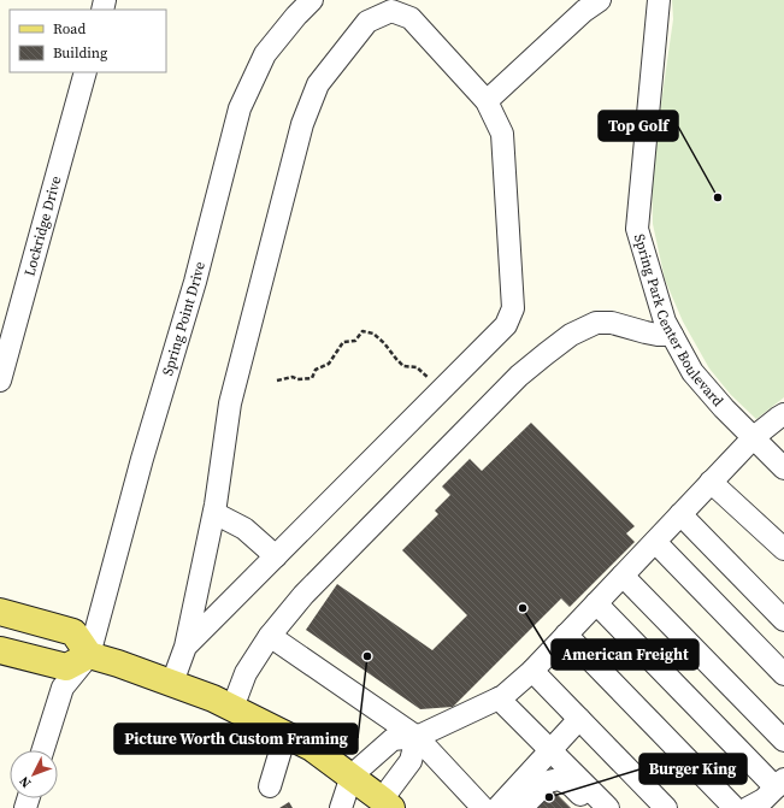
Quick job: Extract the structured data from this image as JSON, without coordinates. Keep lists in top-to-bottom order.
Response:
{
  "streets": {
    "street": ["Lockridge Drive", "Spring Point Drive", "Spring Park Center Boulevard"]
  },
  "places": [
    "Top Golf",
    "American Freight",
    "Picture Worth Custom Framing",
    "Burger King"
  ],
  "legend": ["Road", "Building"],
  "north": "bottom left"
}
